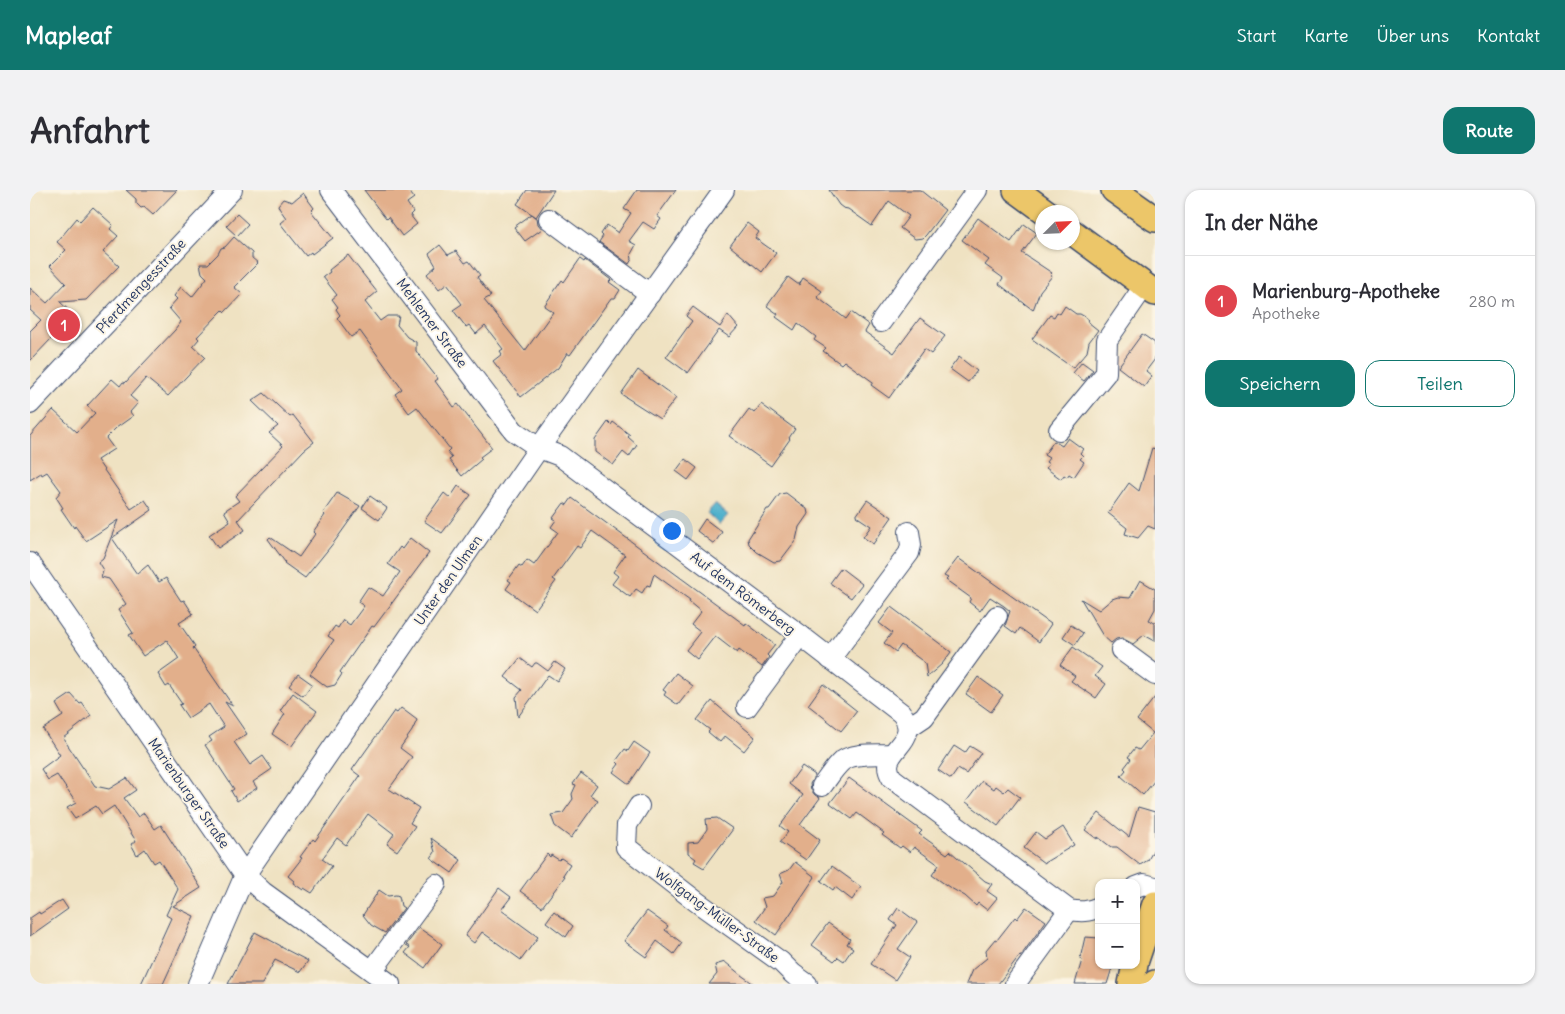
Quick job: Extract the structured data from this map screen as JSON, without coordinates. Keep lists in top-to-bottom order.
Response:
{
  "streets": {
    "street": [
      "Pferdmengesstraße",
      "Mehlemer Straße",
      "Unter den Ulmen",
      "Auf dem Römerberg",
      "Marienburger Straße",
      "Wolfgang-Müller-Straße"
    ]
  },
  "crossings": [
    ["Mehlemer Straße", "Unter den Ulmen"],
    ["Mehlemer Straße", "Auf dem Römerberg"],
    ["Unter den Ulmen", "Auf dem Römerberg"],
    ["Unter den Ulmen", "Marienburger Straße"]
  ],
  "north": "top right",
  "page": {
    "header": "Mapleaf",
    "nav": [
      "Start",
      "Karte",
      "Über uns",
      "Kontakt"
    ],
    "buttons": [
      "Route",
      ["Speichern", "Teilen"]
    ],
    "title": "Anfahrt",
    "heading": "In der Nähe",
    "list": [
      {
        "mark": "1",
        "name": "Marienburg-Apotheke",
        "note": "Apotheke",
        "value": "280 m"
      }
    ],
    "pins": "1",
    "map_buttons": ["+", "−"]
  }
}
